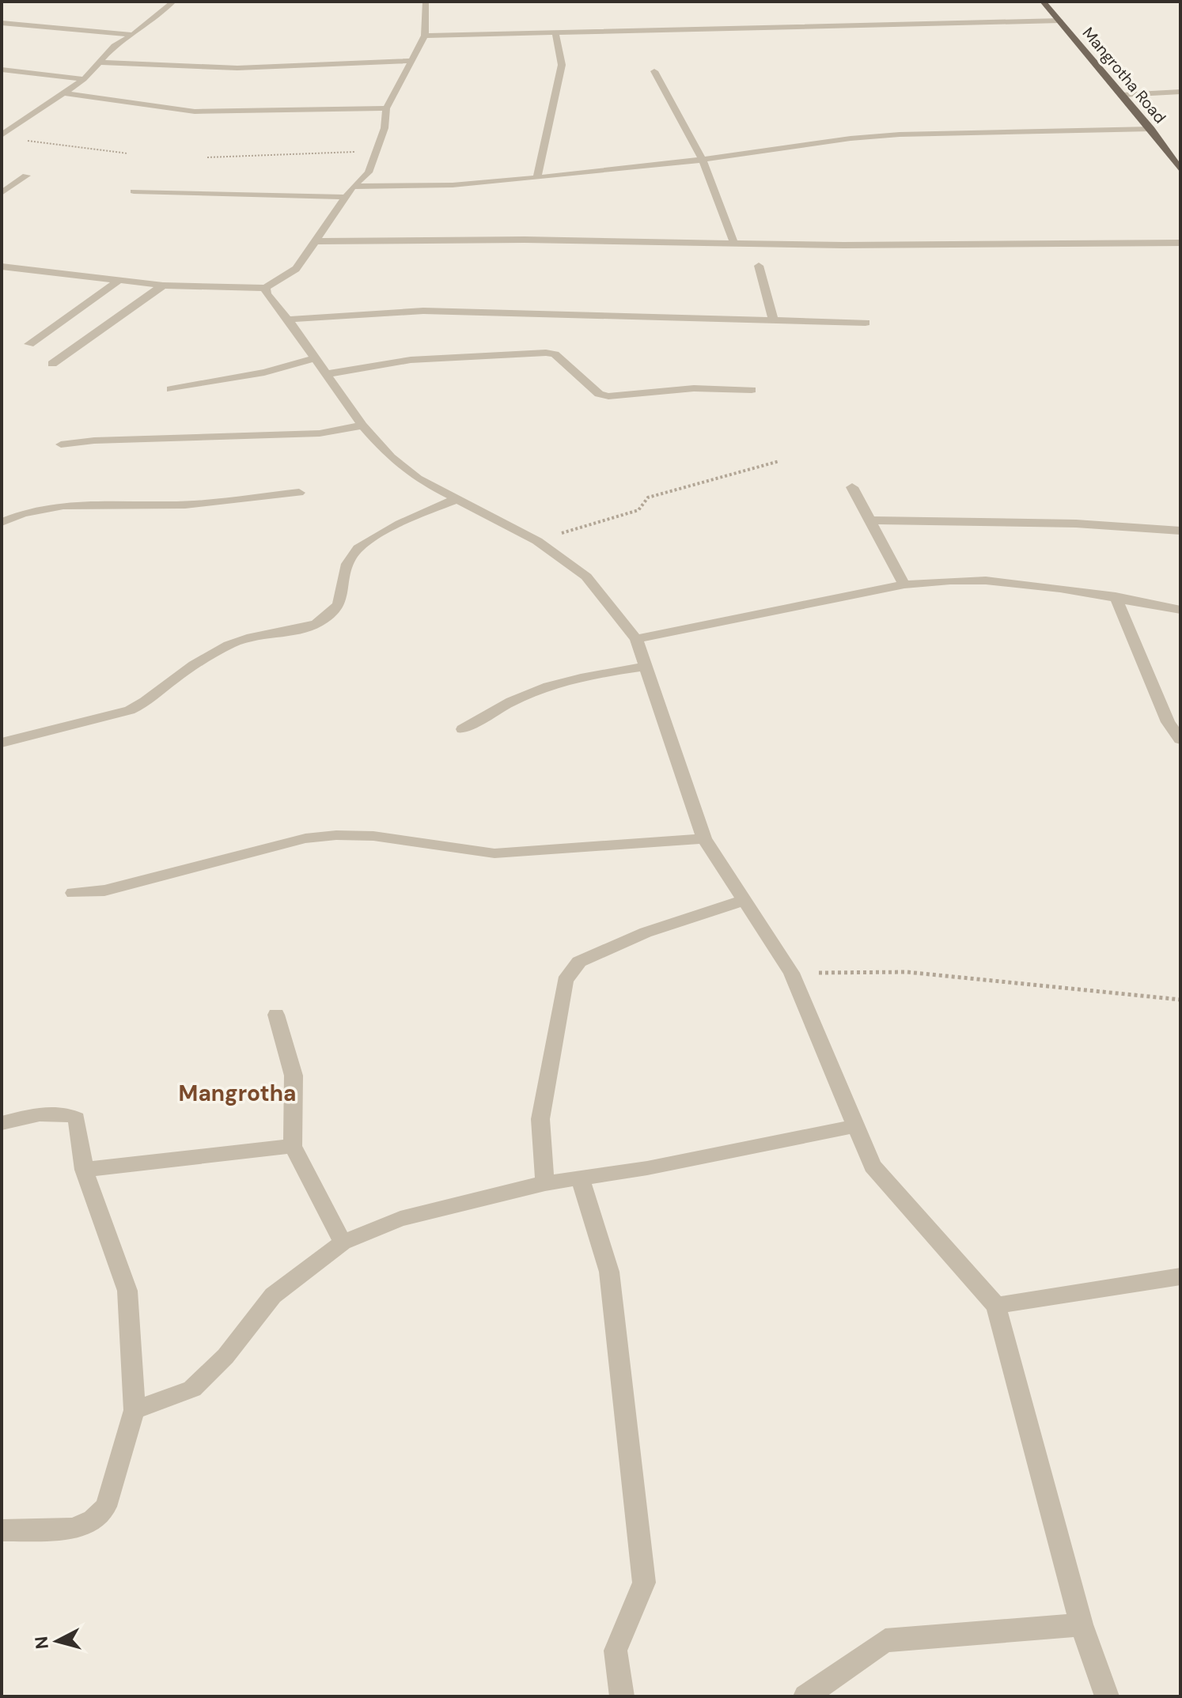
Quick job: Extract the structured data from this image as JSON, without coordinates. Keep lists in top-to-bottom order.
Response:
{
  "streets": {
    "main road": ["Mangrotha Road"]
  },
  "districts": ["Mangrotha"],
  "north": "left"
}
